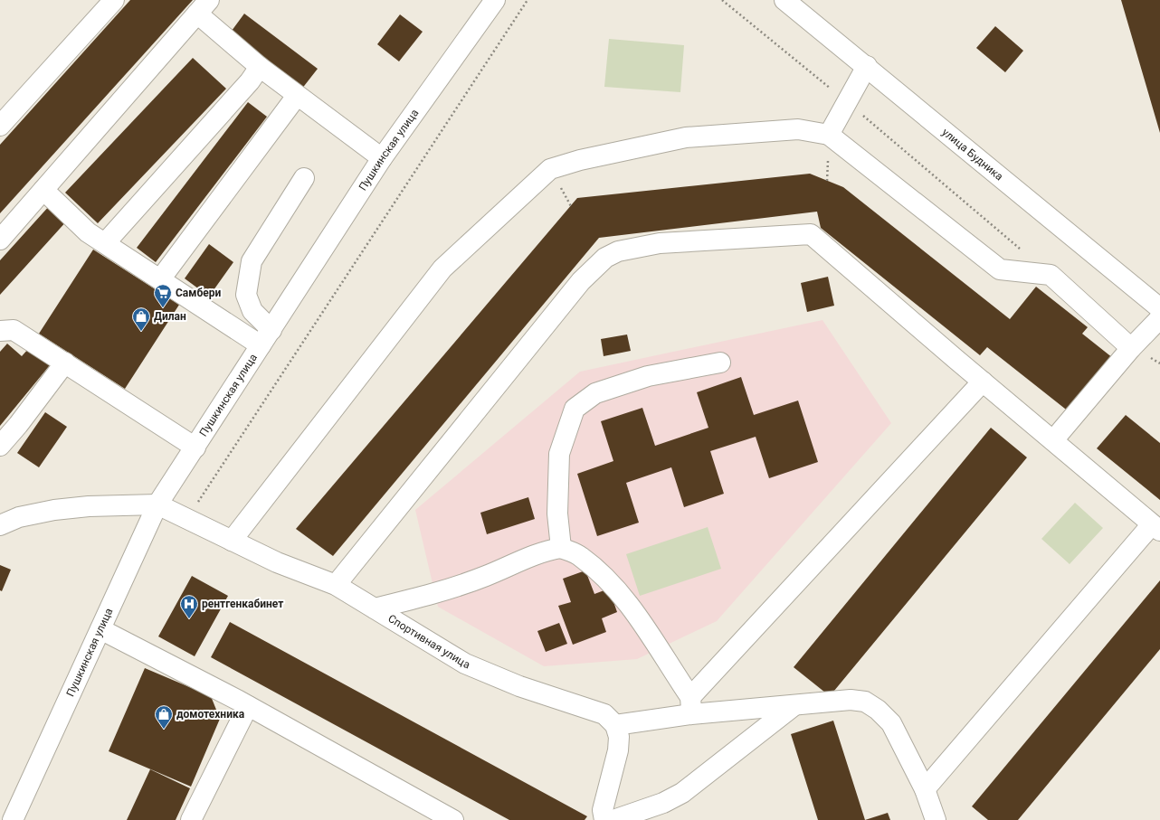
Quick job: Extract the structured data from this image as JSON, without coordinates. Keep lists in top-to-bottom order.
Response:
{
  "streets": {
    "main road": ["Пушкинская улица", "улица Будника", "Спортивная улица"]
  },
  "crossings": [
    ["Пушкинская улица", "Спортивная улица"]
  ],
  "places": {
    "supermarket": ["Самбери"],
    "shop": ["Дилан", "домотехника"],
    "hospital": ["рентгенкабинет"]
  }
}
